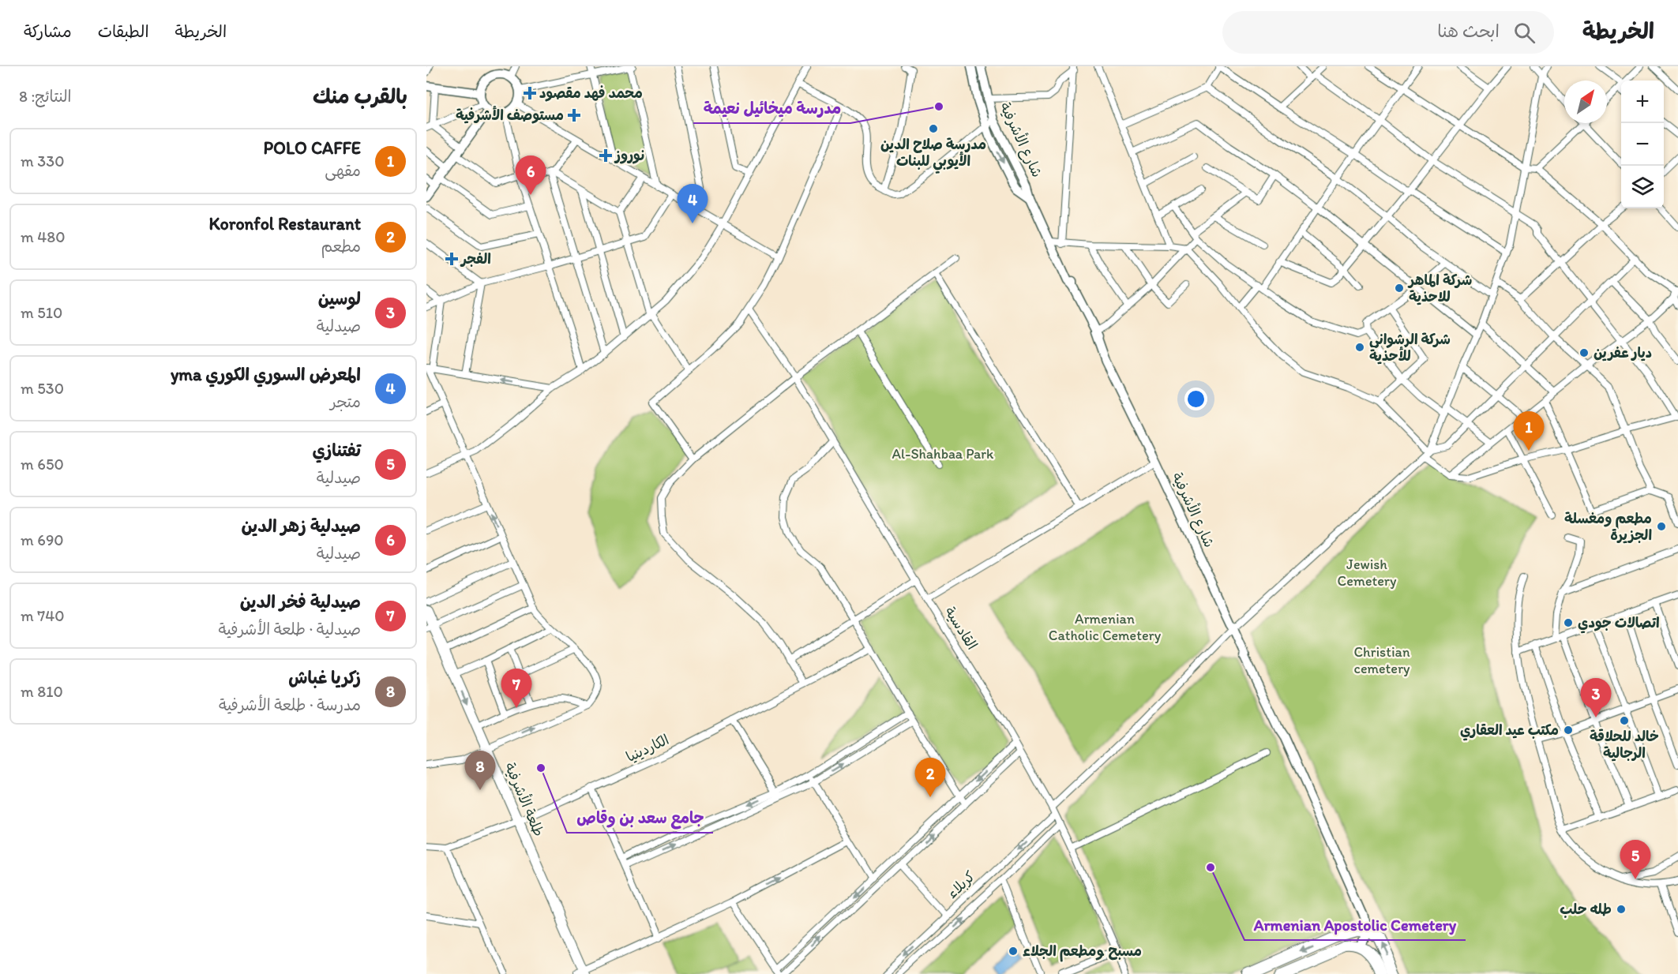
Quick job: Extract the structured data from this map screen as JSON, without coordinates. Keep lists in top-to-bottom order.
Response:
{
  "streets": {
    "main road": ["شارع الأشرفية", "طلعة الأشرفية"],
    "street": ["القادسية", "الكاردينيا", "كربلاء"]
  },
  "crossings": [
    ["شارع الأشرفية", "كربلاء"],
    ["القادسية", "كربلاء"],
    ["الكاردينيا", "طلعة الأشرفية"]
  ],
  "parks": [
    "Al-Shahbaa Park",
    "Jewish Cemetery",
    "Armenian Catholic Cemetery",
    "Christian cemetery"
  ],
  "places": {
    "health": [
      "محمد فهد مقصود",
      "مستوصف الأشرفية",
      "نوروز",
      "الفجر"
    ],
    "other": [
      "مدرسة ميخائيل نعيمة",
      "مدرسة صلاح الدين الأيوبي للبنات",
      "شركة الماهر للاحذية",
      "شركة الرشواني للأحذية",
      "ديار عفرين",
      "مطعم ومغسلة الجزيرة",
      "اتصالات جودي",
      "خالد للحلاقة الرجالية",
      "مكتب عيد العقاري",
      "جامع سعد بن وقاص",
      "Armenian Apostolic Cemetery",
      "طله حلب",
      "مسبح ومطعم الجلاء"
    ]
  },
  "north": "top right",
  "page": {
    "header": "الخريطة",
    "search": "ابحث هنا",
    "nav": ["الخريطة", "الطبقات", "مشاركة"],
    "heading": ["بالقرب منك", "النتائج: 8"],
    "map_buttons": ["+", "−"],
    "list": [
      {
        "mark": "1",
        "name": "POLO CAFFE",
        "note": "مقهى",
        "value": "330 m"
      },
      {
        "mark": "2",
        "name": "Koronfol Restaurant",
        "note": "مطعم",
        "value": "480 m"
      },
      {
        "mark": "3",
        "name": "لوسين",
        "note": "صيدلية",
        "value": "510 m"
      },
      {
        "mark": "4",
        "name": "المعرض السوري الكوري yma",
        "note": "متجر",
        "value": "530 m"
      },
      {
        "mark": "5",
        "name": "تفتنازي",
        "note": "صيدلية",
        "value": "650 m"
      },
      {
        "mark": "6",
        "name": "صيدلية زهر الدين",
        "note": "صيدلية",
        "value": "690 m"
      },
      {
        "mark": "7",
        "name": "صيدلية فخر الدين",
        "note": "صيدلية · طلعة الأشرفية",
        "value": "740 m"
      },
      {
        "mark": "8",
        "name": "زكريا غباش",
        "note": "مدرسة · طلعة الأشرفية",
        "value": "810 m"
      }
    ],
    "pins": [
      "6",
      "4",
      "1",
      "7",
      "3",
      "8",
      "2",
      "5"
    ]
  }
}
